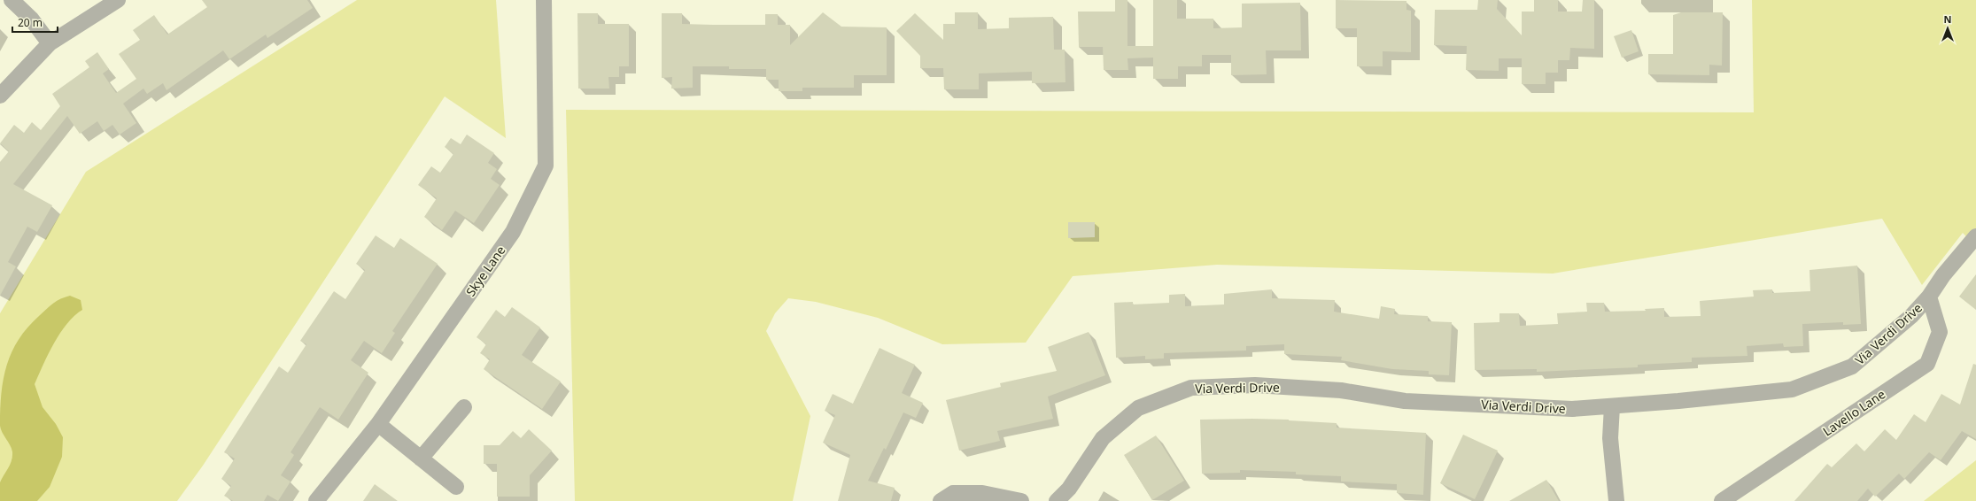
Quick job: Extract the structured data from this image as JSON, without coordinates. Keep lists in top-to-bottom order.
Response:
{
  "streets": {
    "street": ["Skye Lane", "Via Verdi Drive", "Lavello Lane"]
  },
  "crossings": [
    ["Via Verdi Drive", "Lavello Lane"]
  ],
  "scale_bar": "20 m",
  "north": "top"
}
